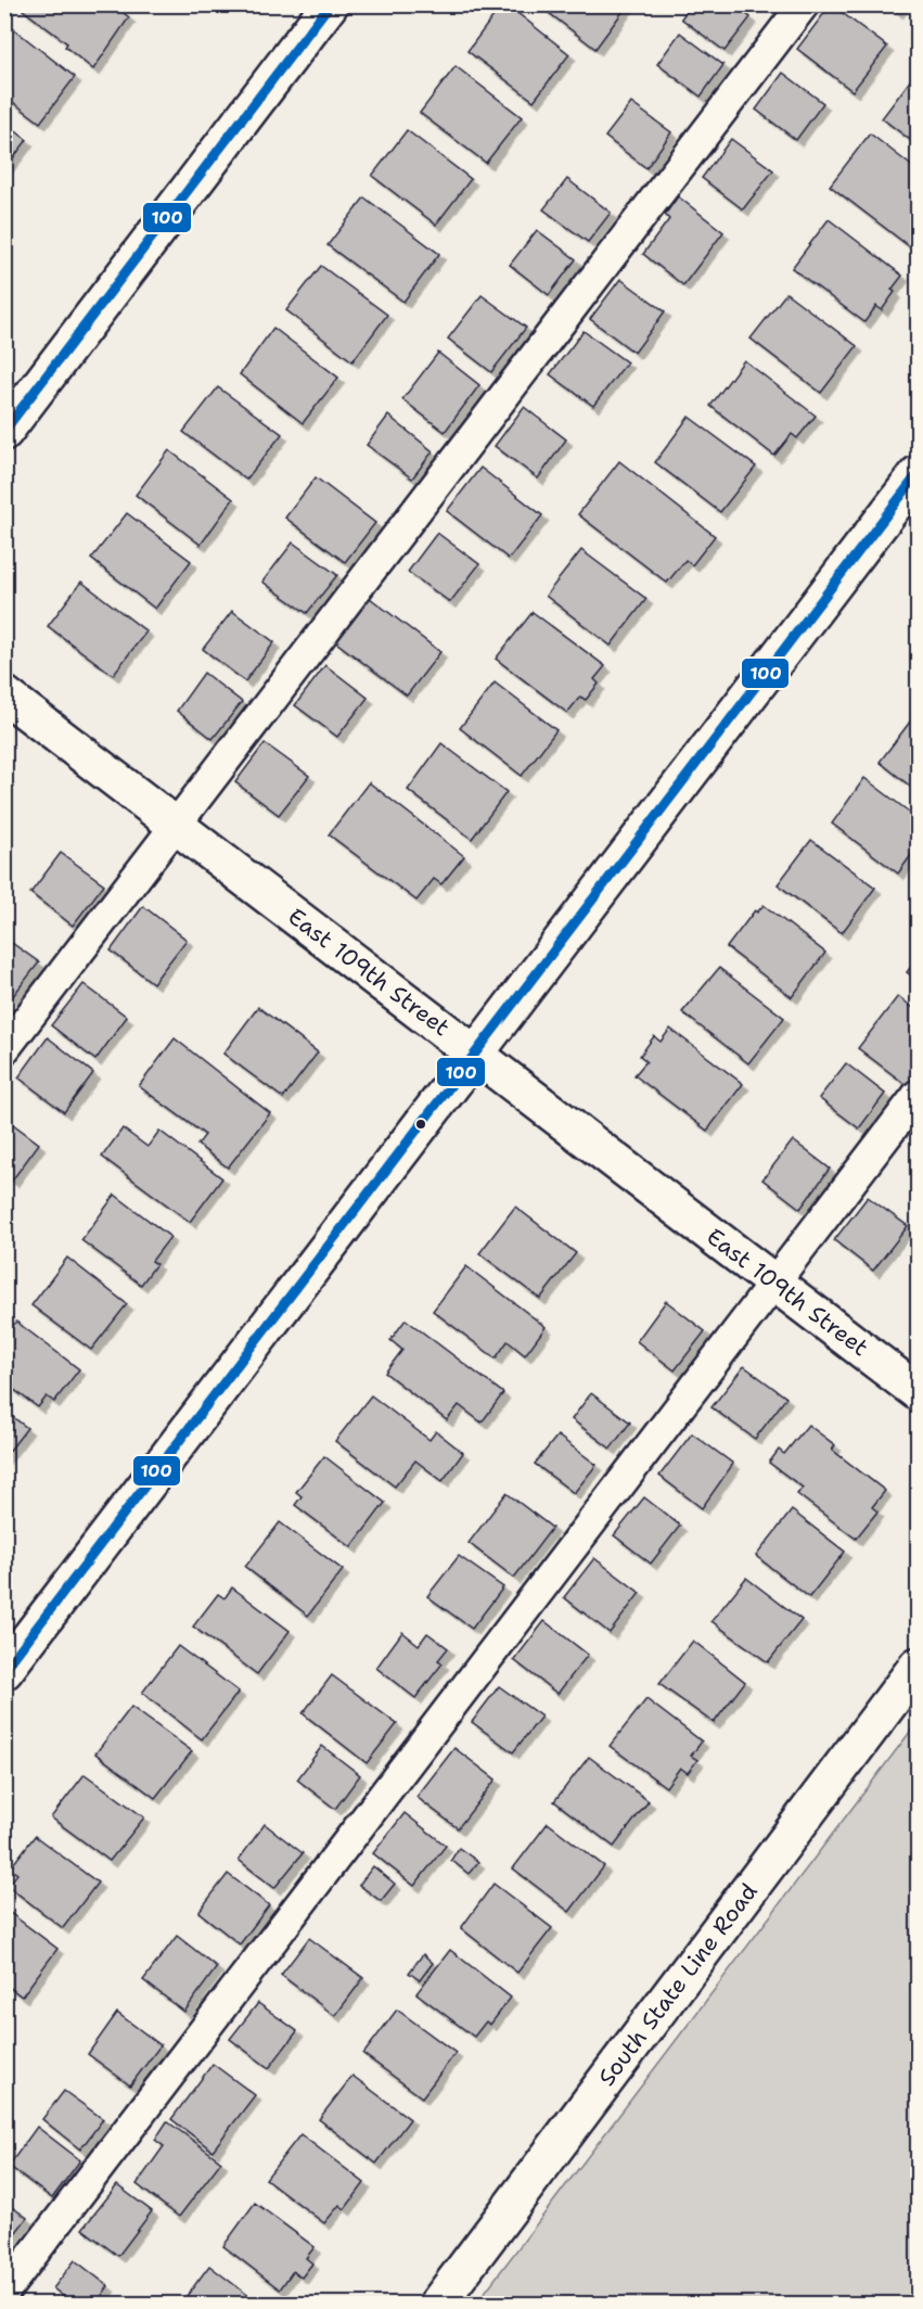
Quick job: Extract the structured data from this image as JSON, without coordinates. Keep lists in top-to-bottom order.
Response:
{
  "streets": {
    "street": ["East 109th Street", "South State Line Road"]
  },
  "lines": ["transit line 100"]
}
